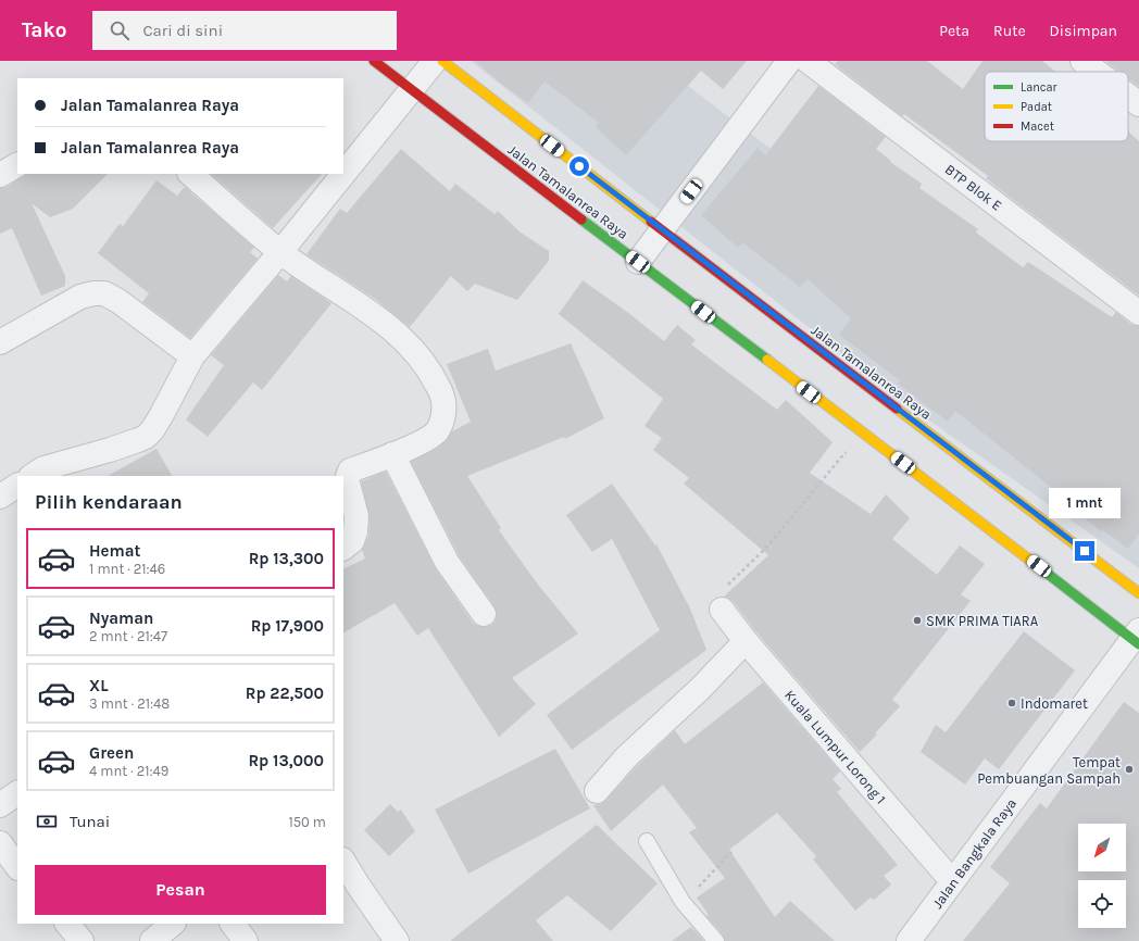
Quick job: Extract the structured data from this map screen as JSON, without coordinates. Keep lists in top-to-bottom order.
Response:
{
  "streets": {
    "main road": ["Jalan Tamalanrea Raya"],
    "street": ["BTP Blok E", "Kuala Lumpur Lorong 1", "Jalan Bangkala Raya"]
  },
  "crossings": [
    ["Jalan Tamalanrea Raya", "Jalan Bangkala Raya"],
    ["Kuala Lumpur Lorong 1", "Jalan Bangkala Raya"]
  ],
  "places": ["SMK PRIMA TIARA", "Indomaret", "Tempat Pembuangan Sampah"],
  "legend": ["Lancar", "Padat", "Macet"],
  "north": "bottom left",
  "page": {
    "header": "Tako",
    "search": "Cari di sini",
    "nav": ["Peta", "Rute", "Disimpan"],
    "banner": ["Jalan Tamalanrea Raya", "Jalan Tamalanrea Raya"],
    "heading": "Pilih kendaraan",
    "bubble": "1 mnt",
    "list": [
      {
        "name": "Hemat",
        "note": "1 mnt · 21:46",
        "value": "Rp 13,300"
      },
      {
        "name": "Nyaman",
        "note": "2 mnt · 21:47",
        "value": "Rp 17,900"
      },
      {
        "name": "XL",
        "note": "3 mnt · 21:48",
        "value": "Rp 22,500"
      },
      {
        "name": "Green",
        "note": "4 mnt · 21:49",
        "value": "Rp 13,000"
      }
    ],
    "pay": ["Tunai", "150 m"],
    "buttons": "Pesan"
  }
}
